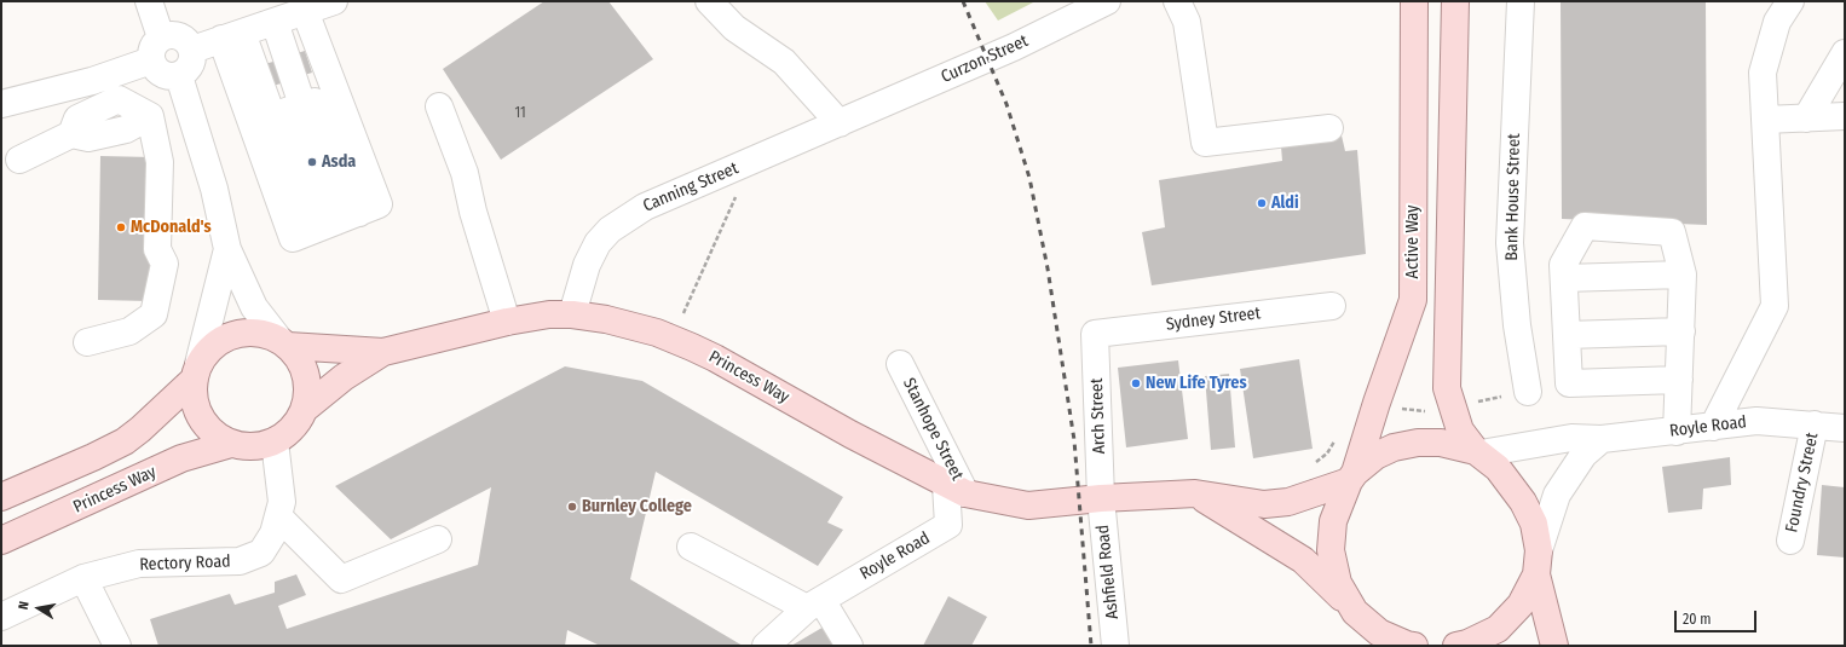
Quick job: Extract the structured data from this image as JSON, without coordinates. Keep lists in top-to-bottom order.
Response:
{
  "streets": {
    "main road": ["Active Way", "Princess Way"],
    "street": [
      "Curzon Street",
      "Canning Street",
      "Bank House Street",
      "Sydney Street",
      "Arch Street",
      "Royle Road",
      "Stanhope Street",
      "Foundry Street",
      "Rectory Road",
      "Ashfield Road"
    ]
  },
  "crossings": [
    ["Curzon Street", "Canning Street"],
    ["Canning Street", "Princess Way"],
    ["Sydney Street", "Arch Street"],
    ["Princess Way", "Arch Street"],
    ["Princess Way", "Royle Road"],
    ["Princess Way", "Stanhope Street"],
    ["Princess Way", "Rectory Road"],
    ["Princess Way", "Ashfield Road"],
    ["Arch Street", "Ashfield Road"],
    ["Royle Road", "Stanhope Street"],
    ["Royle Road", "Foundry Street"]
  ],
  "places": [
    "Asda",
    "Aldi",
    "McDonald's",
    "New Life Tyres",
    "Burnley College"
  ],
  "house_numbers": ["11"],
  "scale_bar": "20 m",
  "north": "left"
}
